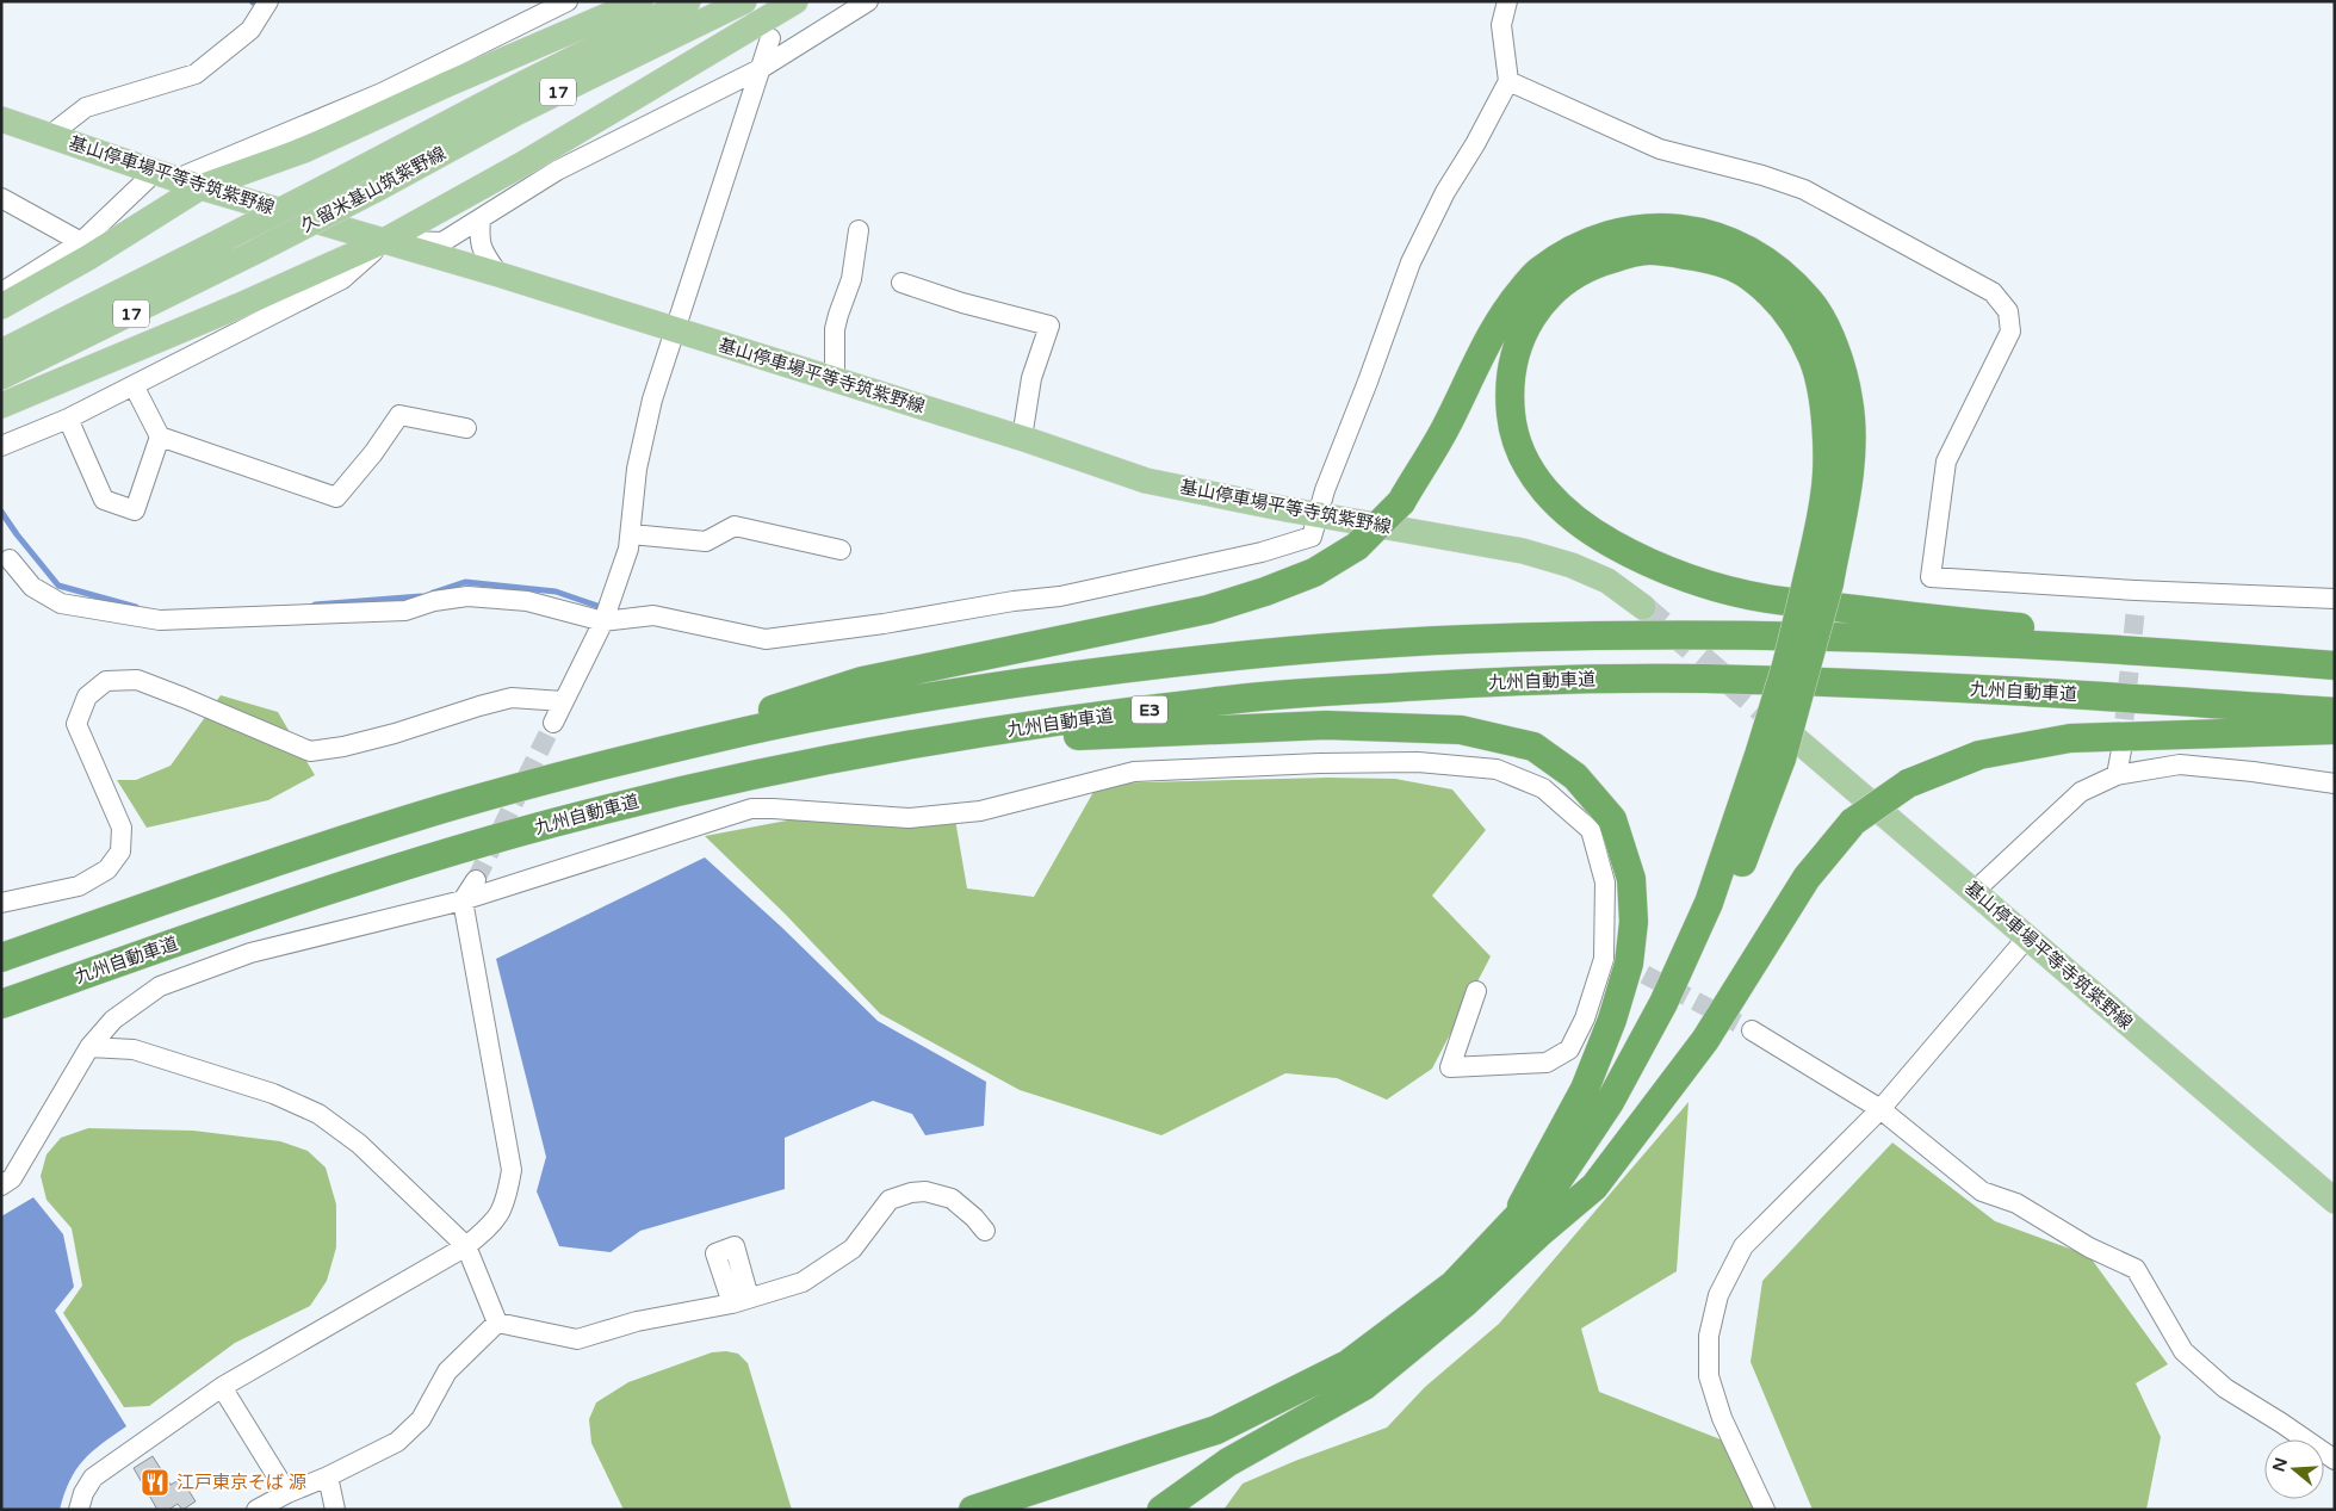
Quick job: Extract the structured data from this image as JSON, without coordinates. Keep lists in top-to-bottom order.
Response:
{
  "streets": {
    "highway": ["九州自動車道", "E3"],
    "main road": ["17", "基山停車場平等寺筑紫野線", "久留米基山筑紫野線"]
  },
  "places": {
    "restaurant": ["江戸東京そば 源"]
  },
  "north": "left"
}
